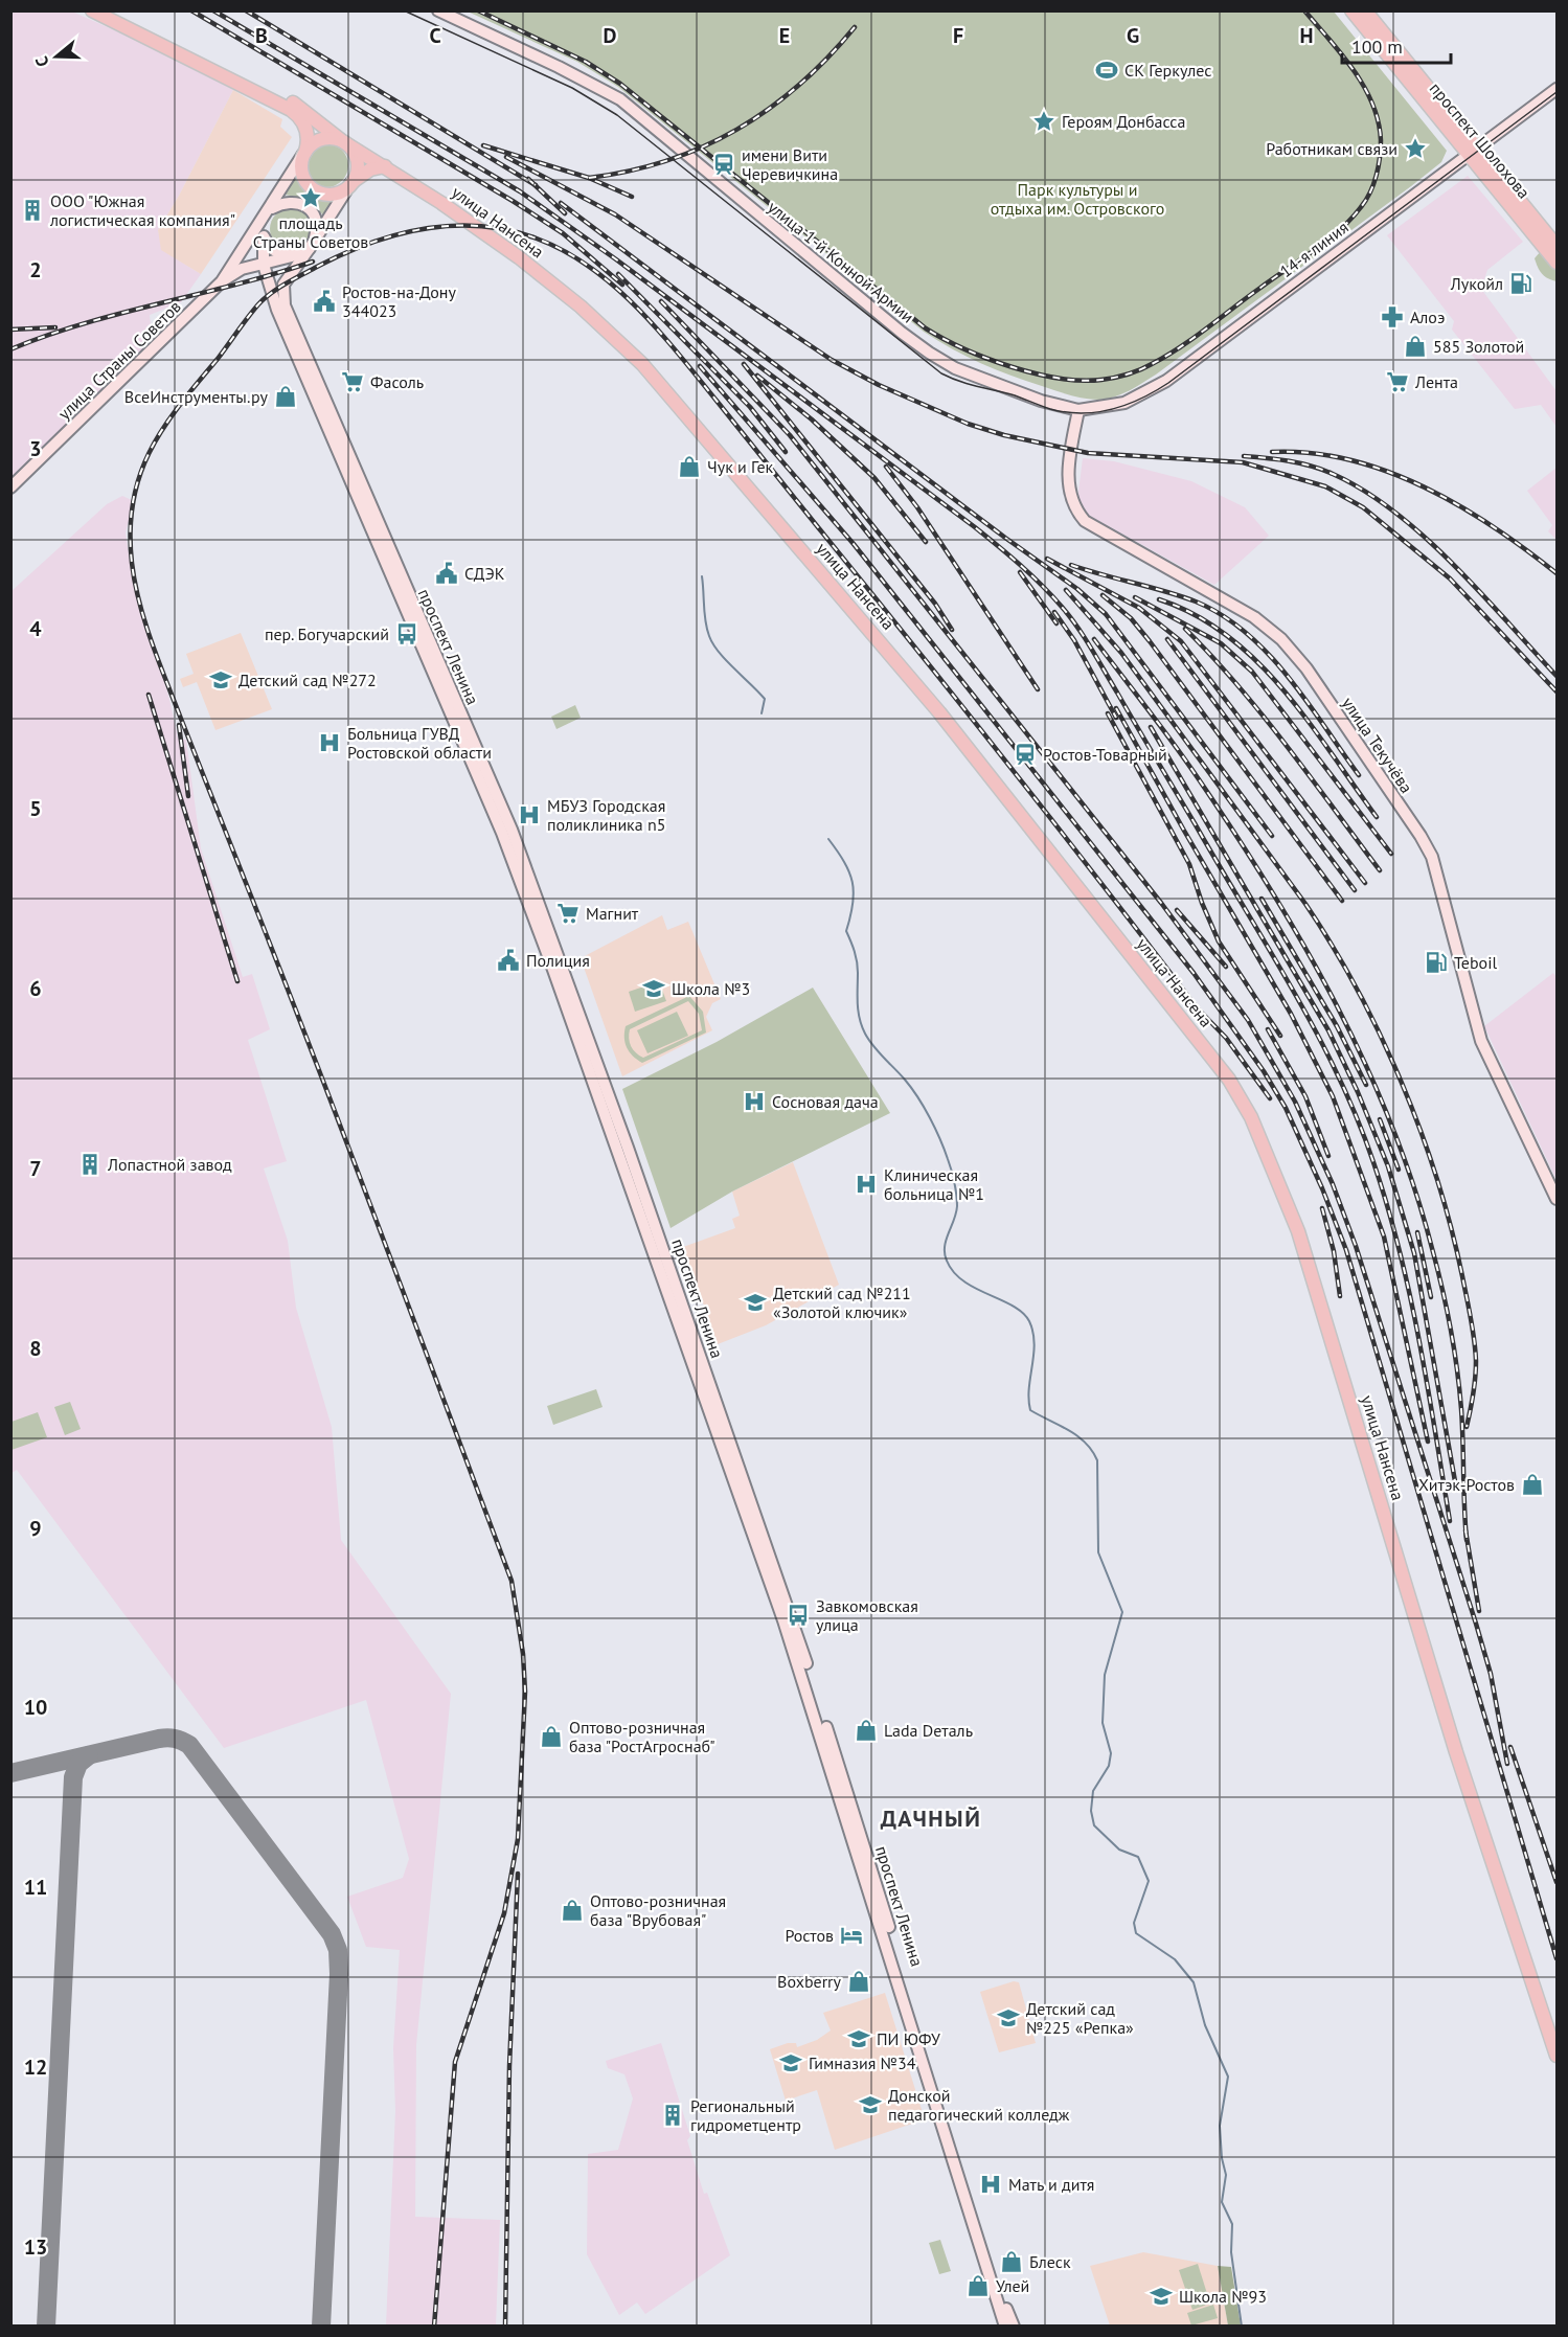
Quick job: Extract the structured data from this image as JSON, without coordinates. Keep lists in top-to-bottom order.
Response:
{
  "streets": {
    "main road": [
      "проспект Шолохова",
      "улица Нансена",
      "14-я линия",
      "улица 1-й Конной Армии",
      "улица Страны Советов",
      "проспект Ленина",
      "улица Текучёва"
    ]
  },
  "crossings": [
    ["проспект Шолохова", "14-я линия"],
    ["14-я линия", "улица 1-й Конной Армии"],
    ["14-я линия", "улица Текучёва"],
    ["улица 1-й Конной Армии", "улица Текучёва"]
  ],
  "districts": ["ДАЧНЫЙ"],
  "parks": ["Парк культуры и отдыха им. Островского"],
  "places": {
    "sports": ["СК Геркулес"],
    "place": ["Героям Донбасса", "Работникам связи", "площадь Страны Советов"],
    "station": ["имени Вити Черевичкина", "Ростов-Товарный"],
    "building": ["ООО \"Южная логистическая компания\"", "Лопастной завод", "Региональный гидрометцентр"],
    "fuel station": ["Лукойл", "Teboil"],
    "public building": ["Ростов-на-Дону 344023", "СДЭК", "Полиция"],
    "pharmacy": ["Алоэ"],
    "shop": [
      "585 Золотой",
      "ВсеИнструменты.ру",
      "Чук и Гек",
      "Хитэк-Ростов",
      "Lada Dеталь",
      "Оптово-розничная база \"РостАгроснаб\"",
      "Оптово-розничная база \"Врубовая\"",
      "Boxberry",
      "Блеск",
      "Улей"
    ],
    "supermarket": ["Фасоль", "Лента", "Магнит"],
    "bus stop": ["пер. Богучарский", "Завкомовская улица"],
    "school or university": [
      "Детский сад №272",
      "Школа №3",
      "Детский сад №211 «Золотой ключик»",
      "Детский сад №225 «Репка»",
      "ПИ ЮФУ",
      "Гимназия №34",
      "Донской педагогический колледж",
      "Школа №93"
    ],
    "hospital": [
      "Больница ГУВД Ростовской области",
      "МБУЗ Городская поликлиника n5",
      "Сосновая дача",
      "Клиническая больница №1",
      "Мать и дитя"
    ],
    "hotel": ["Ростов"]
  },
  "scale_bar": "100 m",
  "north": "left",
  "grid": {
    "columns": [
      "B",
      "C",
      "D",
      "E",
      "F",
      "G",
      "H"
    ],
    "rows": [
      "2",
      "3",
      "4",
      "5",
      "6",
      "7",
      "8",
      "9",
      "10",
      "11",
      "12",
      "13"
    ]
  }
}
